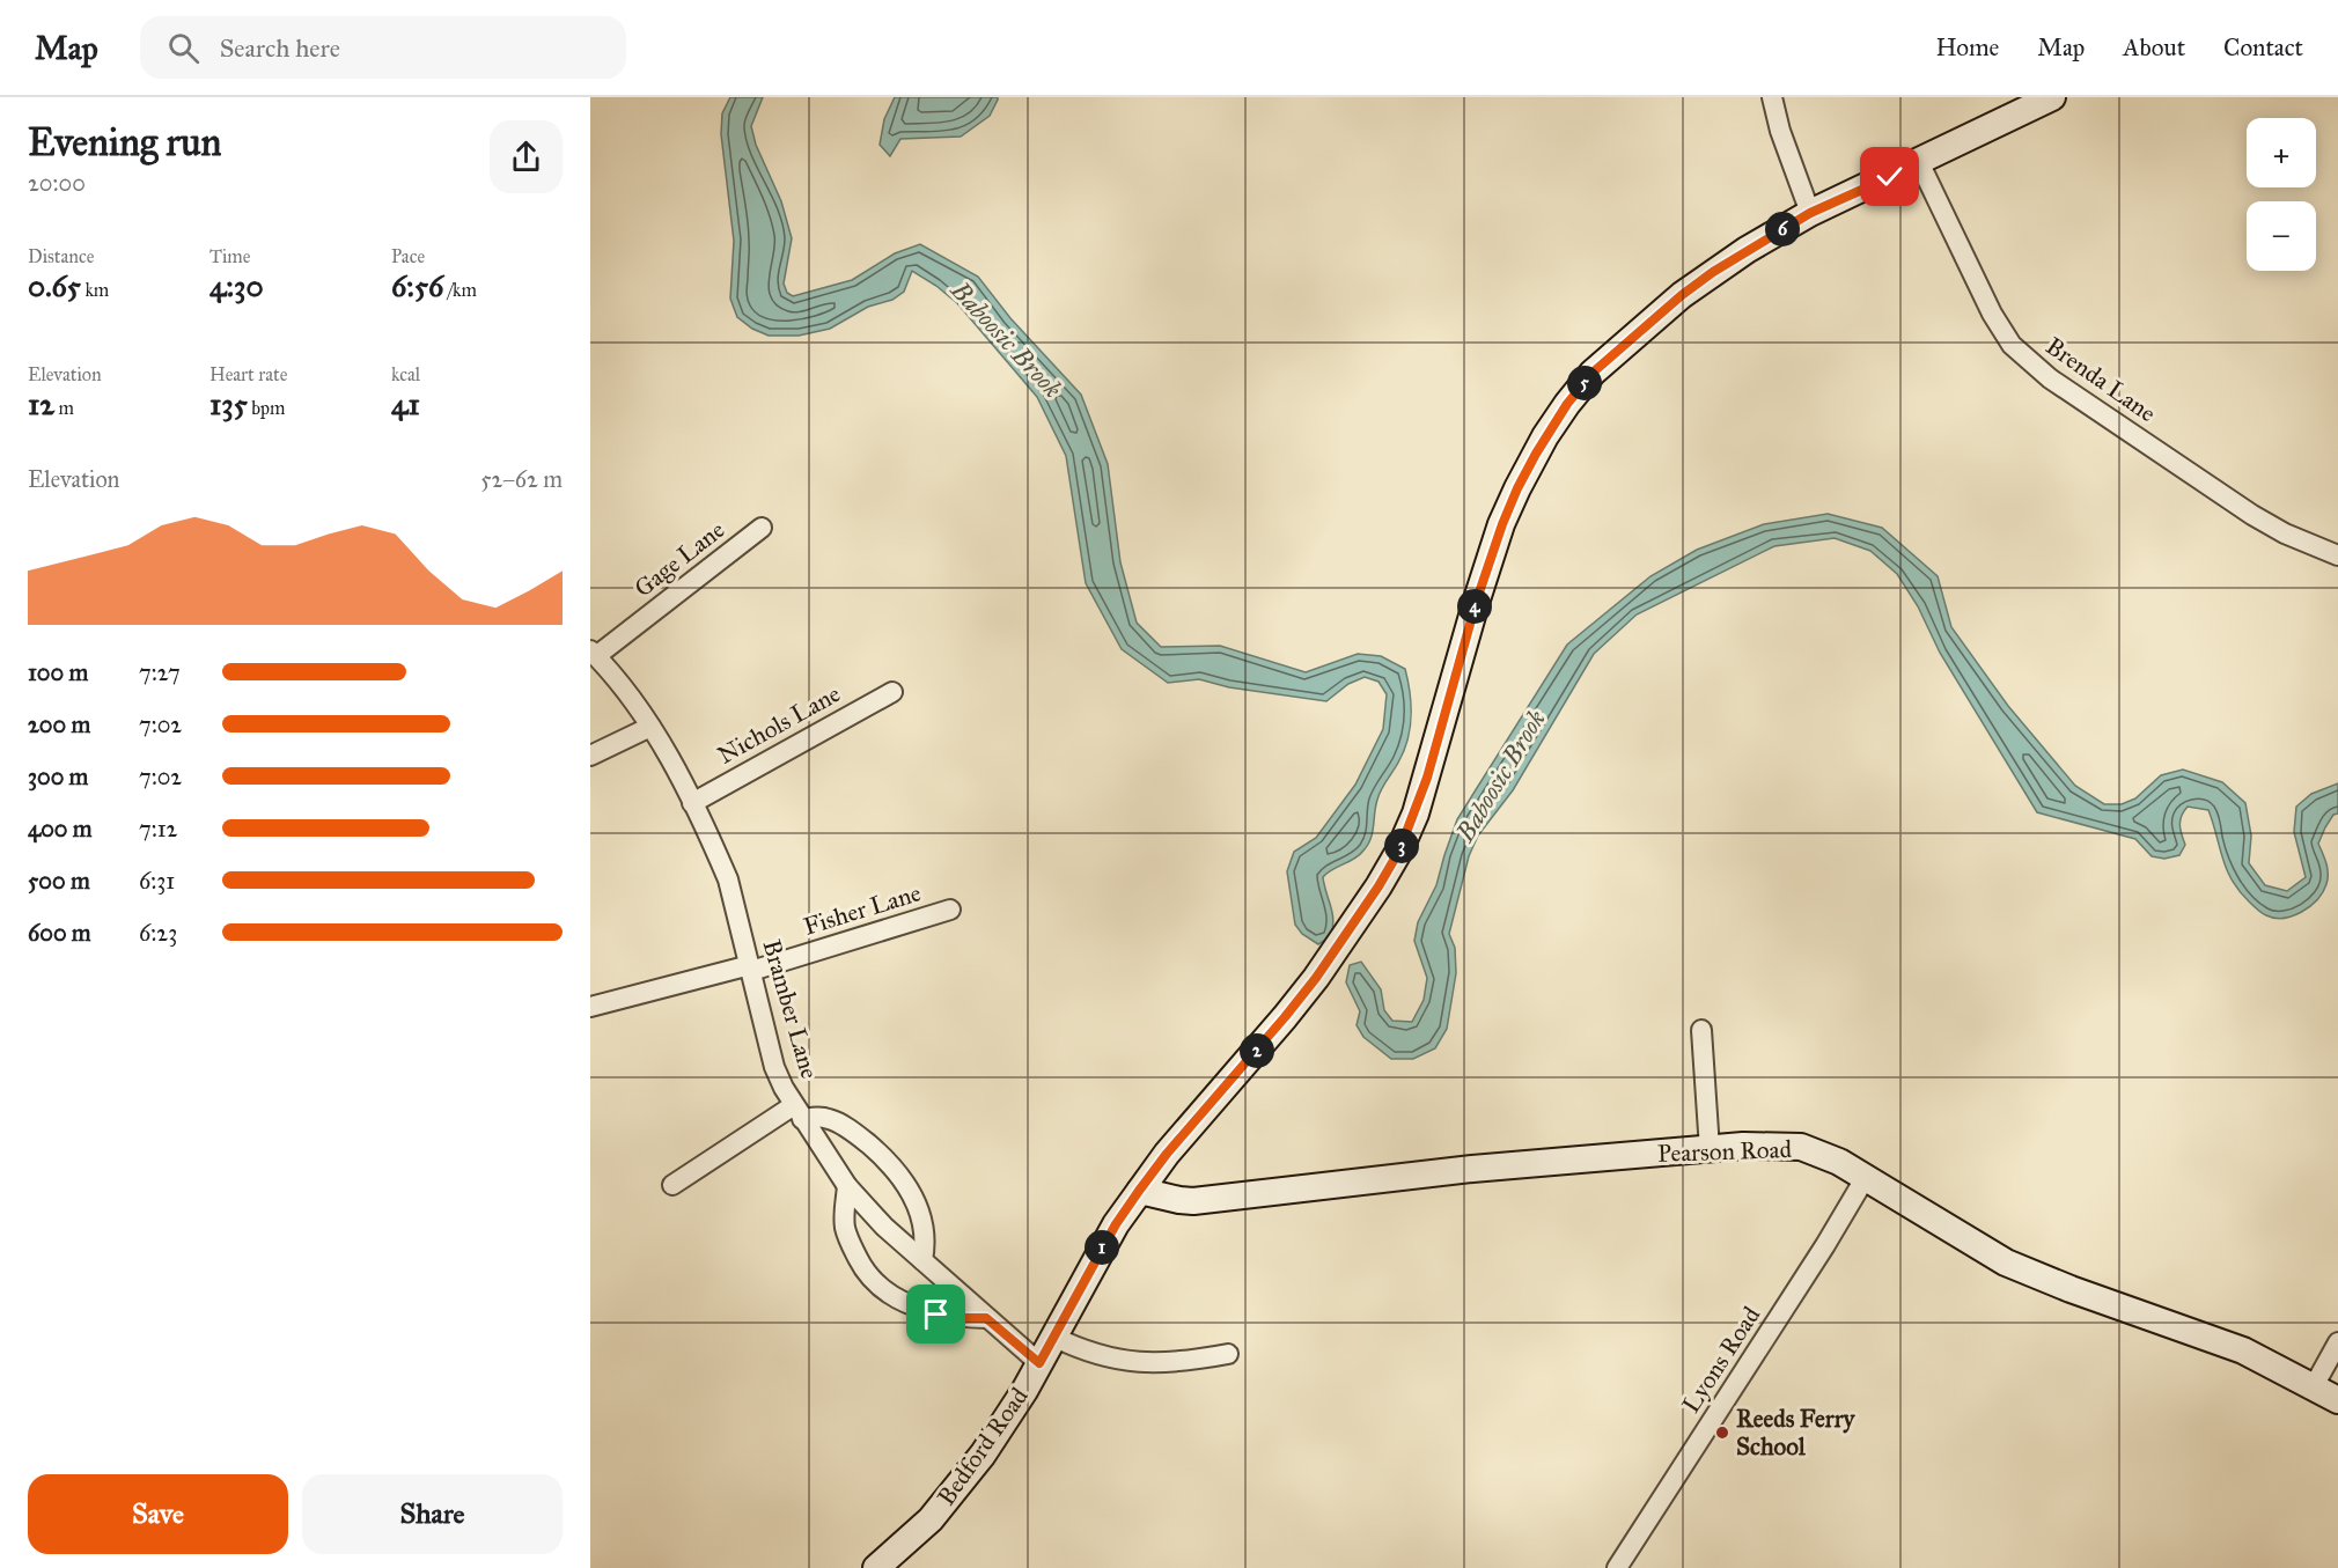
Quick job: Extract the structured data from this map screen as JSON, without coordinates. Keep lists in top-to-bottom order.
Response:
{
  "streets": {
    "street": [
      "Brenda Lane",
      "Gage Lane",
      "Nichols Lane",
      "Fisher Lane",
      "Bramber Lane",
      "Pearson Road",
      "Lyons Road",
      "Bedford Road"
    ]
  },
  "crossings": [
    ["Brenda Lane", "Bedford Road"],
    ["Gage Lane", "Bramber Lane"],
    ["Nichols Lane", "Bramber Lane"],
    ["Fisher Lane", "Bramber Lane"],
    ["Bramber Lane", "Bedford Road"],
    ["Pearson Road", "Lyons Road"],
    ["Pearson Road", "Bedford Road"]
  ],
  "water": ["Baboosic Brook"],
  "places": ["Reeds Ferry School"],
  "page": {
    "header": "Map",
    "search": "Search here",
    "nav": [
      "Home",
      "Map",
      "About",
      "Contact"
    ],
    "heading": ["Evening run", "20:00"],
    "map_buttons": ["+", "−"],
    "pins": [
      "6",
      "5",
      "4",
      "3",
      "2",
      "1"
    ],
    "stats": [
      ["Distance", "0.65 km"],
      ["Time", "4:30"],
      ["Pace", "6:56 /km"],
      ["Elevation", "12 m"],
      ["Heart rate", "135 bpm"],
      ["kcal", "41"]
    ],
    "chart": ["Elevation", "52–62 m"],
    "list": [
      {
        "name": "100 m",
        "note": "7:27"
      },
      {
        "name": "200 m",
        "note": "7:02"
      },
      {
        "name": "300 m",
        "note": "7:02"
      },
      {
        "name": "400 m",
        "note": "7:12"
      },
      {
        "name": "500 m",
        "note": "6:31"
      },
      {
        "name": "600 m",
        "note": "6:23"
      }
    ],
    "buttons": ["Save", "Share"]
  }
}
